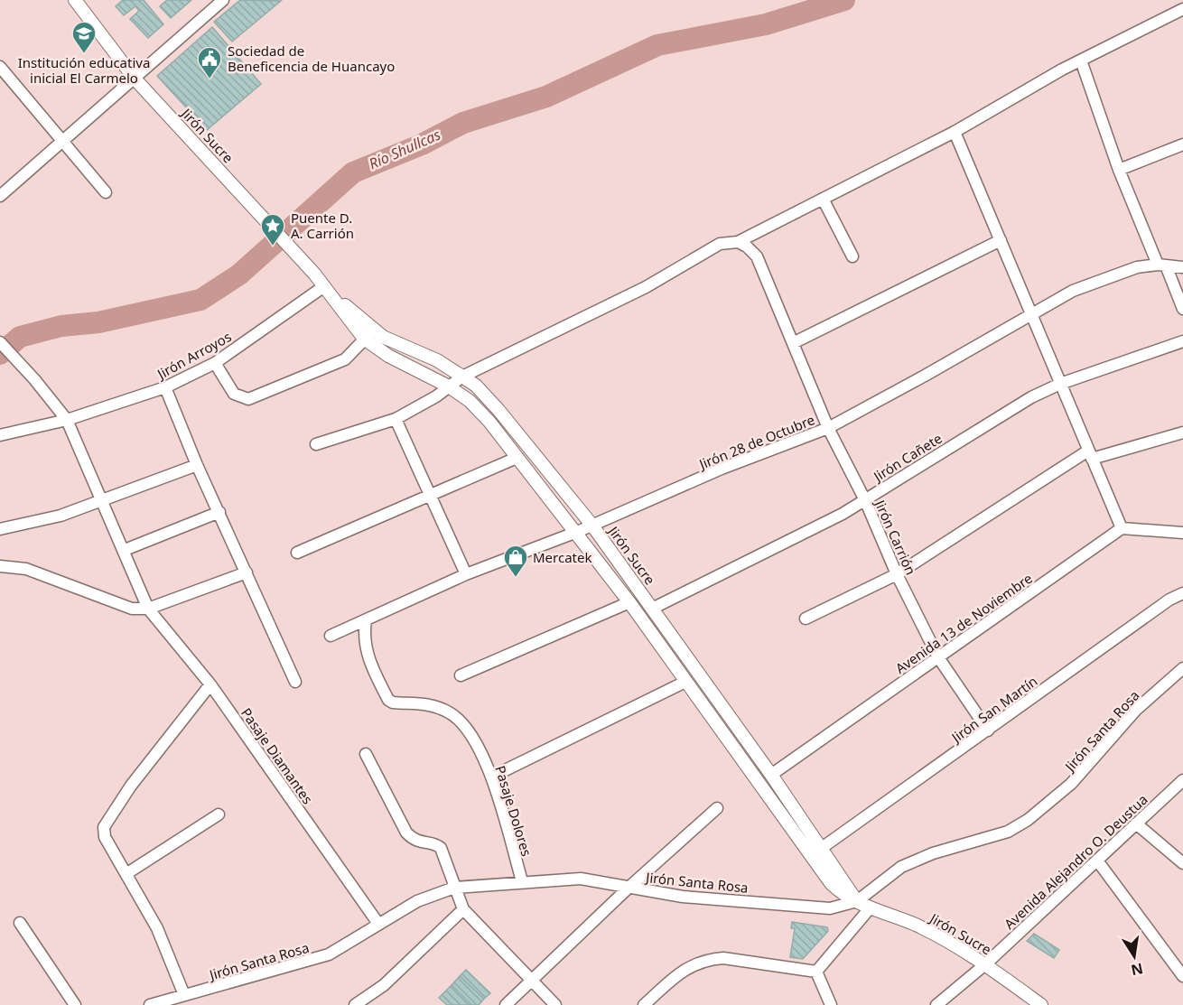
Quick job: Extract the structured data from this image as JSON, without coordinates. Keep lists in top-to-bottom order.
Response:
{
  "streets": {
    "street": [
      "Jirón Sucre",
      "Jirón Arroyos",
      "Jirón 28 de Octubre",
      "Jirón Cañete",
      "Jirón Carrión",
      "Avenida 13 de Noviembre",
      "Jirón San Martín",
      "Jirón Santa Rosa",
      "Pasaje Diamantes",
      "Pasaje Dolores",
      "Avenida Alejandro O. Deustua"
    ]
  },
  "crossings": [
    ["Jirón Sucre", "Jirón Arroyos"],
    ["Jirón Sucre", "Jirón 28 de Octubre"],
    ["Jirón Sucre", "Jirón Cañete"],
    ["Jirón Sucre", "Avenida 13 de Noviembre"],
    ["Jirón Sucre", "Jirón San Martín"],
    ["Jirón Sucre", "Jirón Santa Rosa"],
    ["Jirón Sucre", "Avenida Alejandro O. Deustua"],
    ["Jirón Arroyos", "Pasaje Diamantes"],
    ["Jirón 28 de Octubre", "Jirón Carrión"],
    ["Jirón 28 de Octubre", "Pasaje Dolores"],
    ["Jirón Cañete", "Jirón Carrión"],
    ["Jirón Carrión", "Avenida 13 de Noviembre"],
    ["Jirón Carrión", "Jirón San Martín"],
    ["Jirón Santa Rosa", "Pasaje Diamantes"],
    ["Jirón Santa Rosa", "Pasaje Dolores"]
  ],
  "water": ["Río Shullcas"],
  "places": {
    "school or university": ["Institución educativa inicial El Carmelo"],
    "public building": ["Sociedad de Beneficencia de Huancayo"],
    "place": ["Puente D. A. Carrión"],
    "shop": ["Mercatek"]
  },
  "north": "bottom"
}
